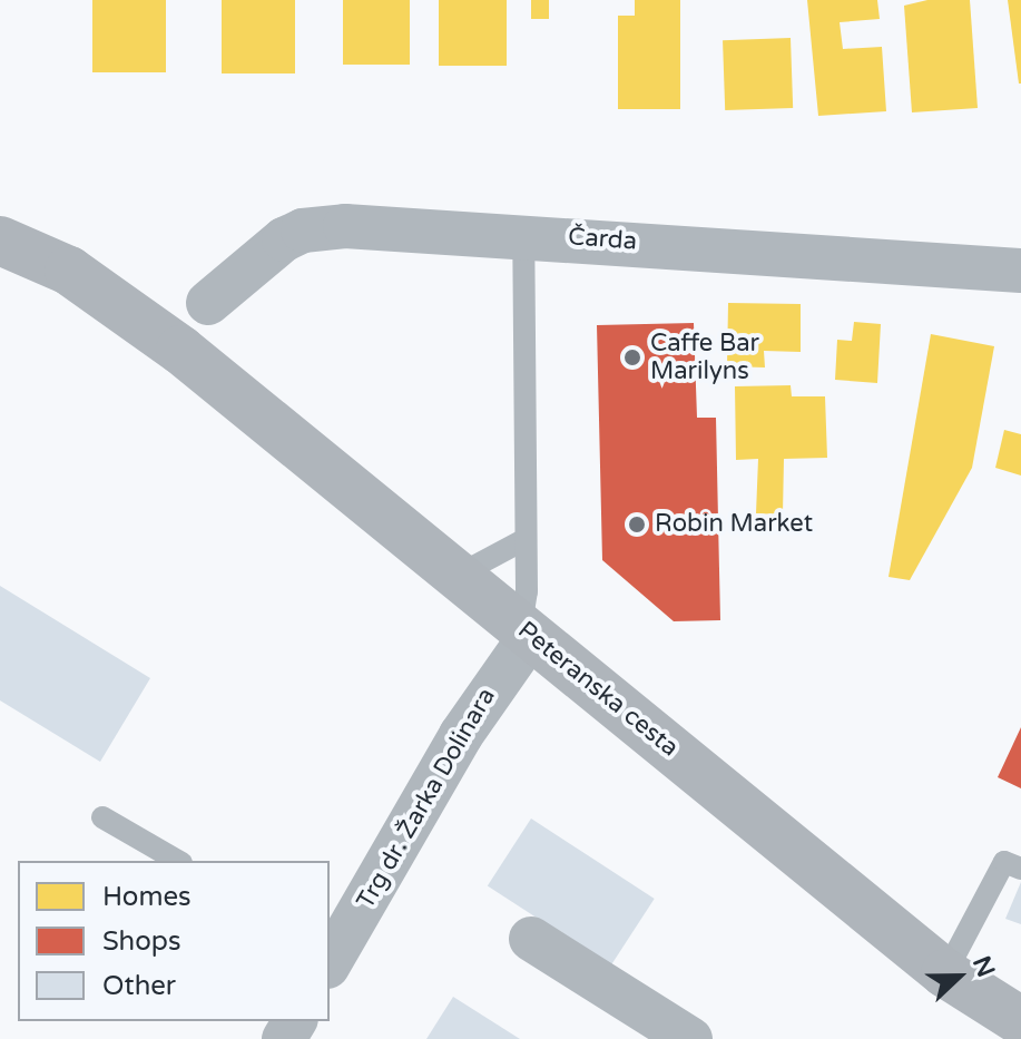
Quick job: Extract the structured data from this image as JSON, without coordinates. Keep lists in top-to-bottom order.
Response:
{
  "streets": {
    "main road": ["Peteranska cesta"],
    "street": ["Čarda", "Trg dr. Žarka Dolinara"]
  },
  "crossings": [
    ["Peteranska cesta", "Trg dr. Žarka Dolinara"]
  ],
  "places": ["Caffe Bar Marilyns", "Robin Market"],
  "legend": ["Homes", "Shops", "Other"],
  "north": "right"
}
